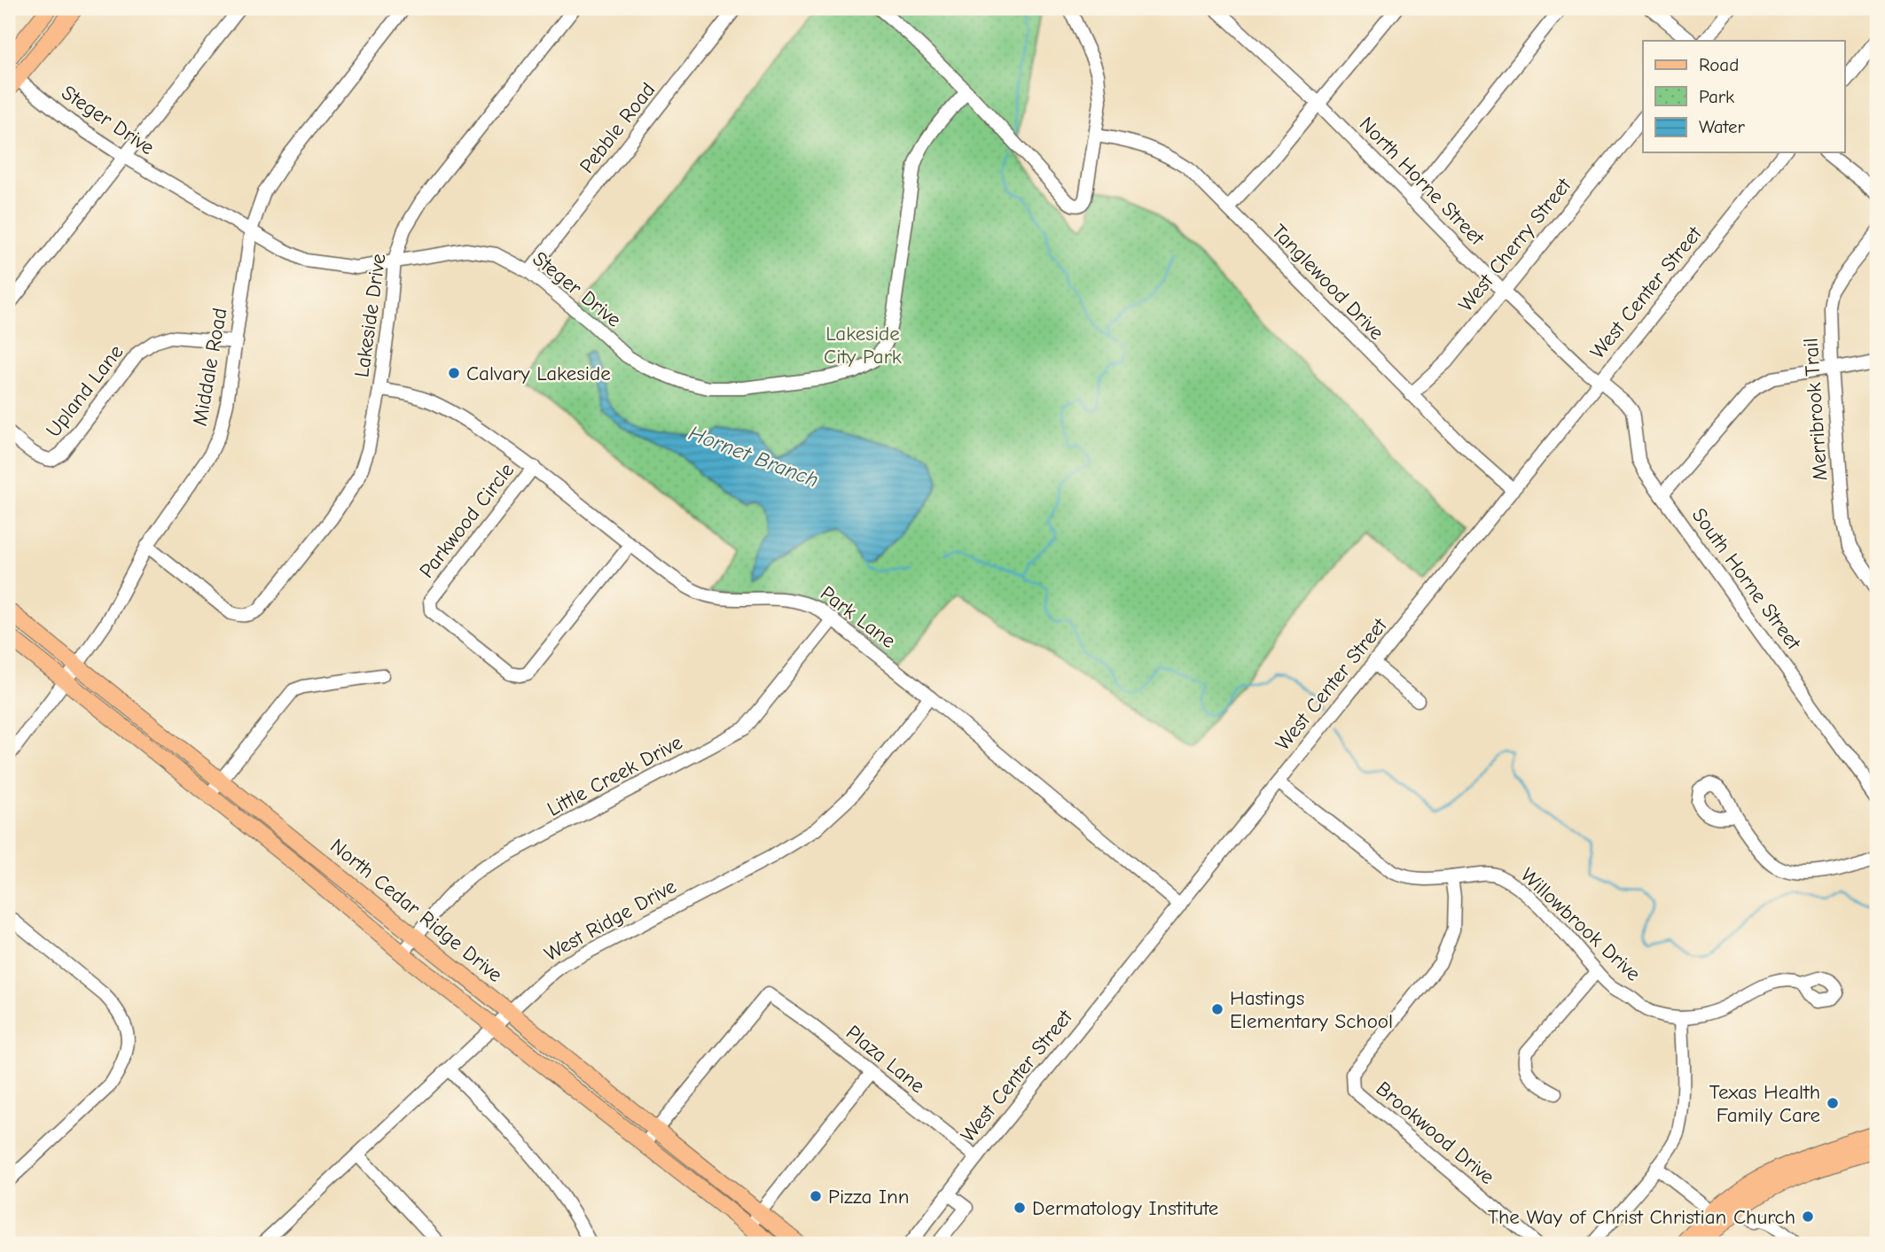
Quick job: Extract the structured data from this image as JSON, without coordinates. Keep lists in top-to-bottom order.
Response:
{
  "streets": {
    "main road": ["North Cedar Ridge Drive"],
    "street": [
      "Steger Drive",
      "Pebble Road",
      "North Horne Street",
      "West Cherry Street",
      "Tanglewood Drive",
      "West Center Street",
      "Lakeside Drive",
      "Middale Road",
      "Upland Lane",
      "Merribrook Trail",
      "Parkwood Circle",
      "South Horne Street",
      "Park Lane",
      "Little Creek Drive",
      "West Ridge Drive",
      "Willowbrook Drive",
      "Plaza Lane",
      "Brookwood Drive"
    ]
  },
  "crossings": [
    ["Steger Drive", "Pebble Road"],
    ["Steger Drive", "Lakeside Drive"],
    ["Steger Drive", "Middale Road"],
    ["North Horne Street", "West Cherry Street"],
    ["North Horne Street", "West Center Street"],
    ["North Horne Street", "South Horne Street"],
    ["West Cherry Street", "Tanglewood Drive"],
    ["Tanglewood Drive", "West Center Street"],
    ["West Center Street", "South Horne Street"],
    ["West Center Street", "Park Lane"],
    ["West Center Street", "Willowbrook Drive"],
    ["West Center Street", "Plaza Lane"],
    ["Lakeside Drive", "Middale Road"],
    ["Lakeside Drive", "Park Lane"],
    ["Middale Road", "Upland Lane"],
    ["Middale Road", "North Cedar Ridge Drive"],
    ["Parkwood Circle", "Park Lane"],
    ["Park Lane", "Little Creek Drive"],
    ["Park Lane", "West Ridge Drive"],
    ["Little Creek Drive", "North Cedar Ridge Drive"],
    ["North Cedar Ridge Drive", "West Ridge Drive"],
    ["North Cedar Ridge Drive", "Plaza Lane"],
    ["Willowbrook Drive", "Brookwood Drive"]
  ],
  "water": ["Hornet Branch"],
  "parks": ["Lakeside City Park"],
  "places": [
    "Calvary Lakeside",
    "Hastings Elementary School",
    "Texas Health Family Care",
    "Pizza Inn",
    "Dermatology Institute",
    "The Way of Christ Christian Church"
  ],
  "legend": ["Road", "Park", "Water"]
}
